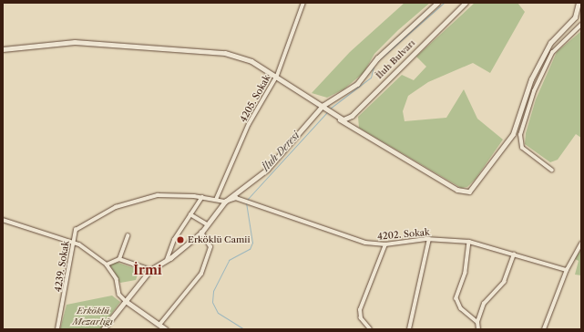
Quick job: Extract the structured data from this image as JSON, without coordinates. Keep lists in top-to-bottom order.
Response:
{
  "streets": {
    "street": [
      "İluh Bulvarı",
      "4205. Sokak",
      "4202. Sokak",
      "4239. Sokak"
    ]
  },
  "crossings": [
    ["4205. Sokak", "4239. Sokak"],
    ["4202. Sokak", "4239. Sokak"]
  ],
  "districts": ["İrmi"],
  "water": ["İluh Deresi"],
  "parks": ["Erköklü Mezarlığı"],
  "places": ["Erköklü Camii"]
}
